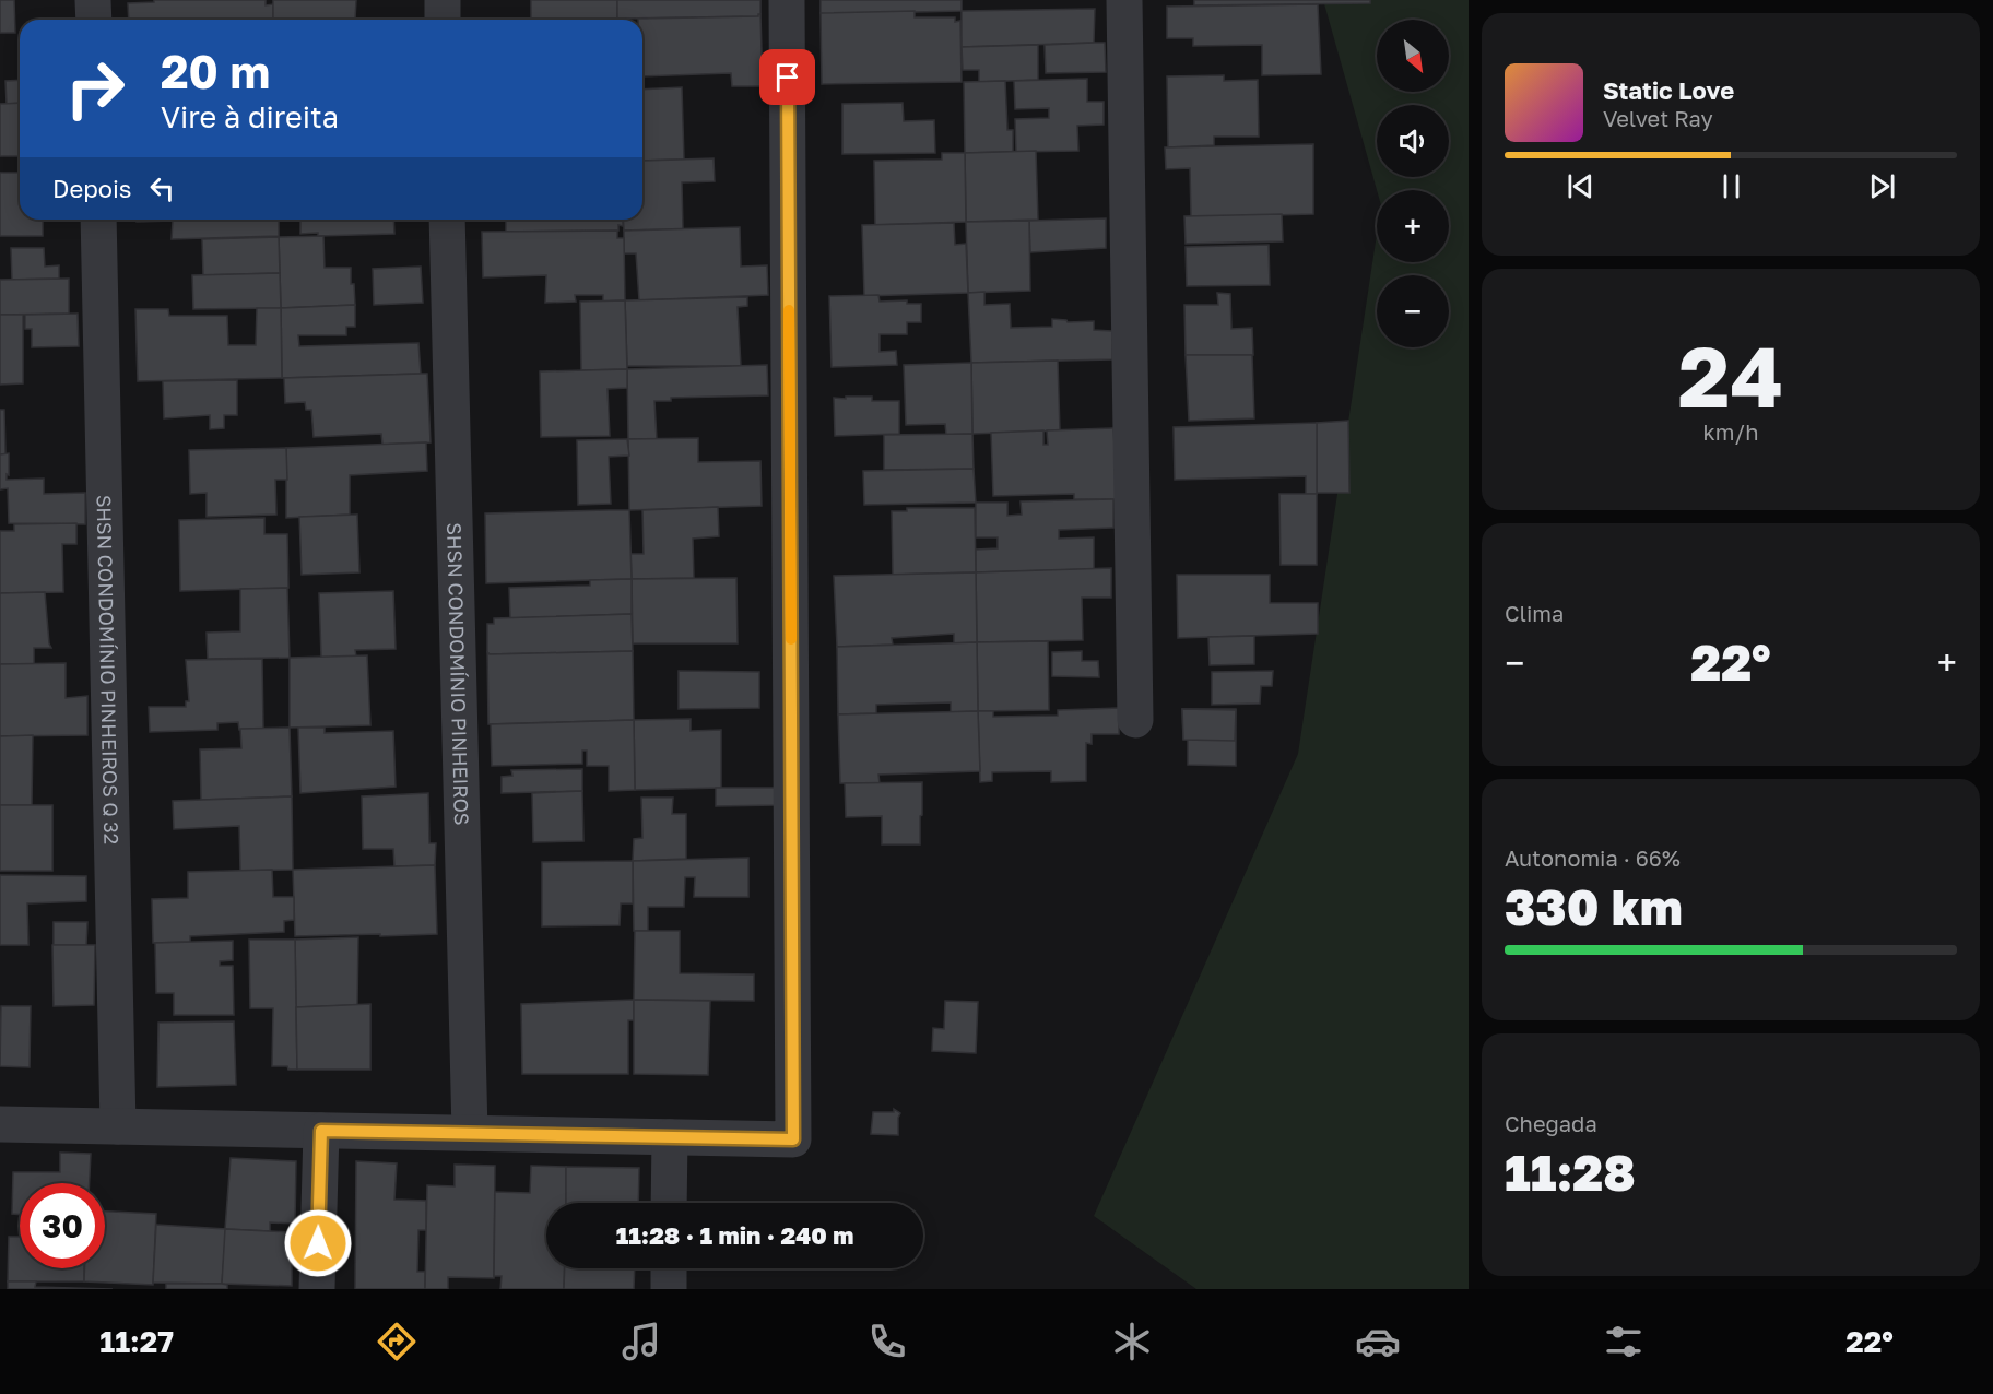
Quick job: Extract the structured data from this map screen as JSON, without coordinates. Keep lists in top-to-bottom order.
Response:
{
  "streets": {
    "street": ["SHSN CONDOMÍNIO PINHEIROS Q 32", "SHSN CONDOMÍNIO PINHEIROS"]
  },
  "north": "bottom right",
  "page": {
    "map_buttons": ["+", "−"],
    "turn": ["20 m", "Vire à direita"],
    "song": ["Static Love", "Velvet Ray"],
    "then": "Depois",
    "tile": [
      ["24", "km/h"],
      "Clima",
      ["Autonomia · 66%", "330 km"],
      ["Chegada", "11:28"]
    ],
    "heat": ["−", "22°", "+"],
    "limit": "30",
    "trip": "11:28 · 1 min · 240 m",
    "tabs": ["11:27", "22°"]
  }
}
